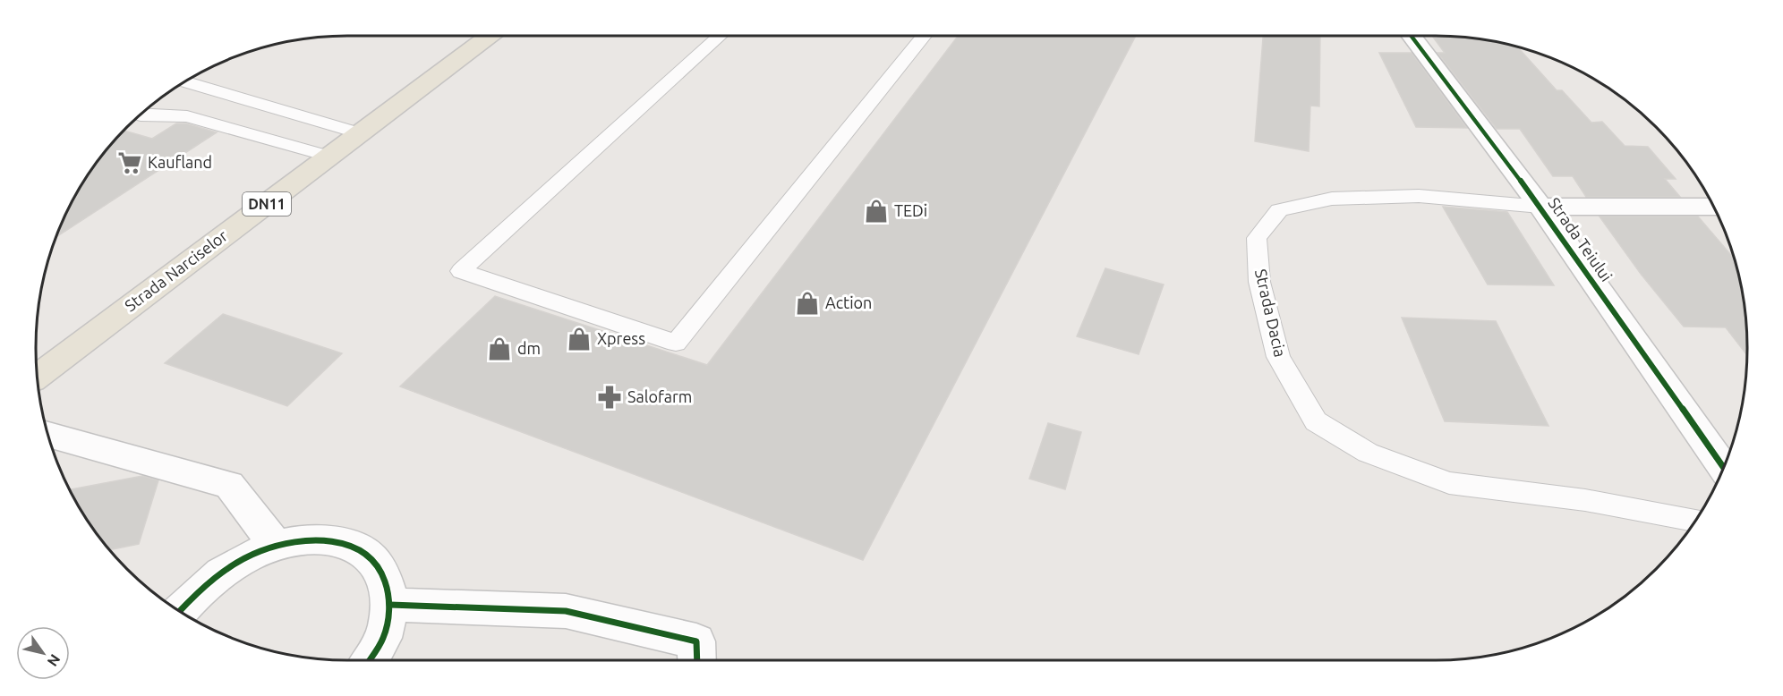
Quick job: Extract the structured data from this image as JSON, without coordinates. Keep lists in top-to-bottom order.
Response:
{
  "streets": {
    "main road": ["DN11", "Strada Narciselor"],
    "street": ["Strada Teiului", "Strada Dacia"]
  },
  "crossings": [
    ["Strada Teiului", "Strada Dacia"]
  ],
  "places": {
    "supermarket": ["Kaufland"],
    "shop": [
      "TEDi",
      "Action",
      "Xpress",
      "dm"
    ],
    "pharmacy": ["Salofarm"]
  },
  "north": "bottom right"
}
